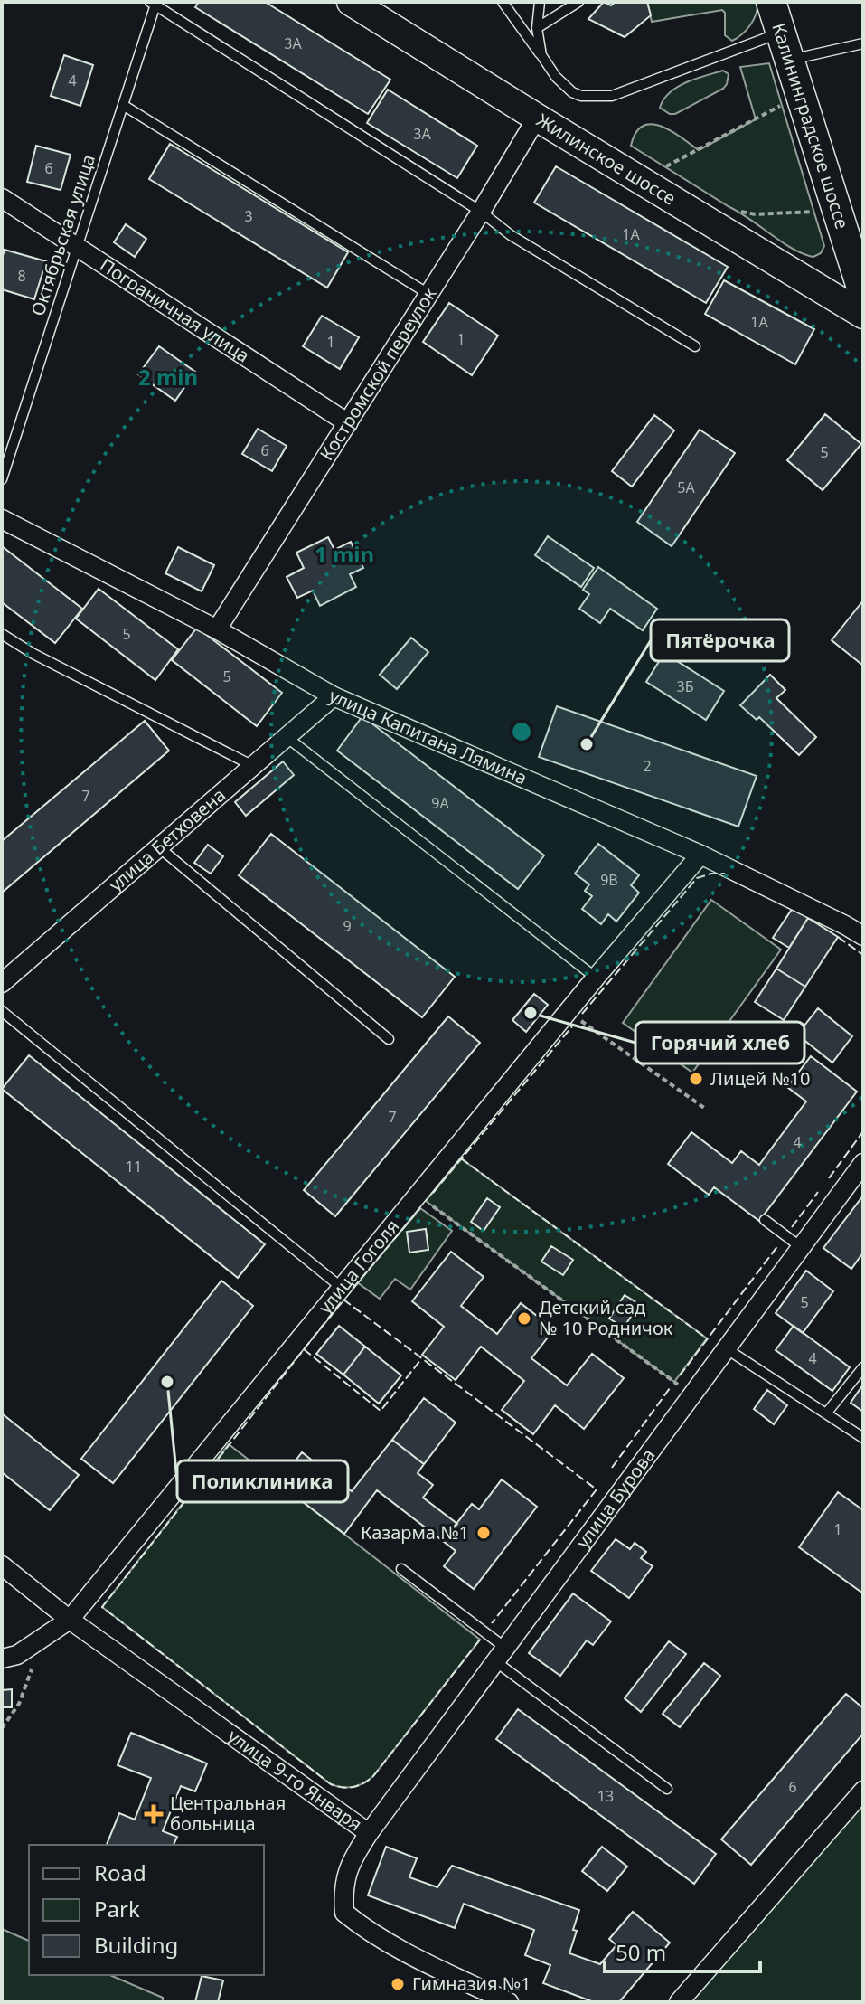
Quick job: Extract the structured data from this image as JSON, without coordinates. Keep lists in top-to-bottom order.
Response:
{
  "streets": {
    "main road": ["Калининградское шоссе"],
    "street": [
      "Жилинское шоссе",
      "Пограничная улица",
      "Костромской переулок",
      "улица Капитана Лямина",
      "улица Бетховена",
      "улица Гоголя",
      "улица Бурова",
      "улица 9-го Января"
    ],
    "lane": ["Октябрьская улица"]
  },
  "crossings": [
    ["Жилинское шоссе", "Костромской переулок"],
    ["Октябрьская улица", "Пограничная улица"],
    ["Пограничная улица", "Костромской переулок"],
    ["Костромской переулок", "улица Капитана Лямина"],
    ["улица Капитана Лямина", "улица Бетховена"],
    ["улица Капитана Лямина", "улица Гоголя"],
    ["улица Гоголя", "улица 9-го Января"],
    ["улица Бурова", "улица 9-го Января"]
  ],
  "places": {
    "other": [
      "Пятёрочка",
      "Горячий хлеб",
      "Лицей №10",
      "Детский сад № 10 Родничок",
      "Поликлиника",
      "Казарма №1",
      "Гимназия №1"
    ],
    "health": ["Центральная больница"]
  },
  "house_numbers": [
    "3А",
    "4",
    "3А",
    "6",
    "3",
    "1А",
    "8",
    "1А",
    "1",
    "1",
    "6",
    "5",
    "5А",
    "5",
    "5",
    "3Б",
    "2",
    "7",
    "9А",
    "9В",
    "9",
    "7",
    "4",
    "11",
    "5",
    "4",
    "1",
    "6",
    "13"
  ],
  "legend": ["Road", "Park", "Building"],
  "scale_bar": "50 m",
  "rings": ["2 min", "1 min"]
}
